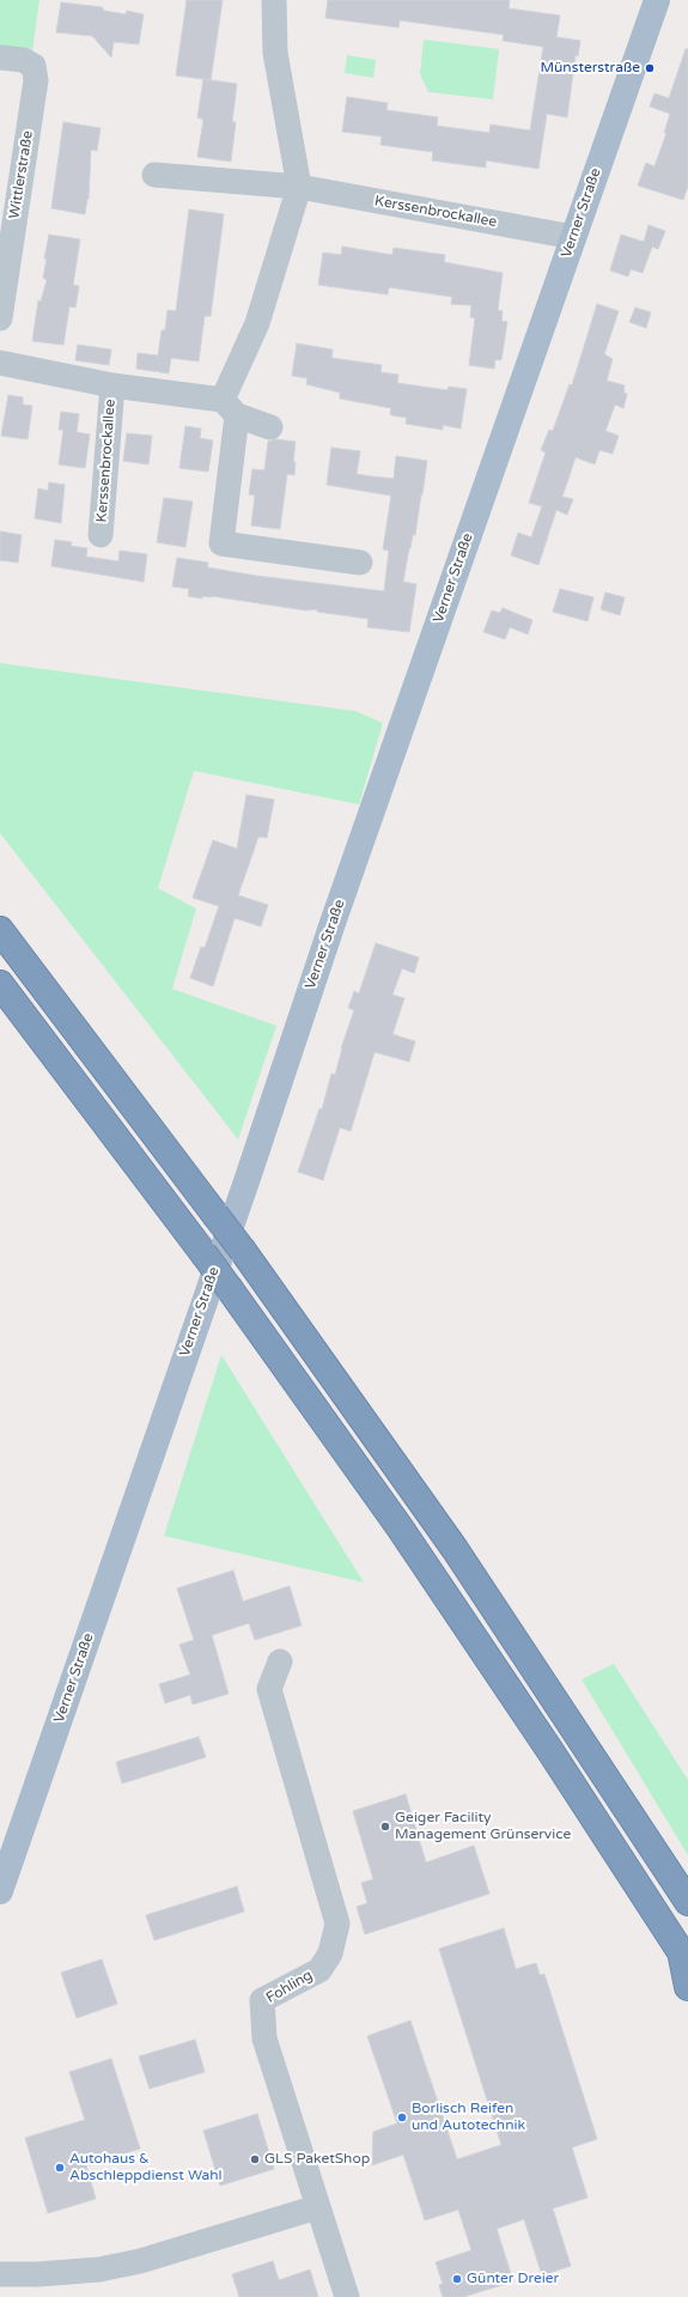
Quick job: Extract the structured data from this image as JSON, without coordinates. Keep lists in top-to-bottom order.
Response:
{
  "streets": {
    "main road": ["Verner Straße"],
    "street": ["Wittlerstraße", "Kerssenbrockallee", "Fohling"]
  },
  "crossings": [
    ["Kerssenbrockallee", "Verner Straße"]
  ],
  "places": [
    "Münsterstraße",
    "Geiger Facility Management Grünservice",
    "Borlisch Reifen und Autotechnik",
    "GLS PaketShop",
    "Autohaus & Abschleppdienst Wahl",
    "Günter Dreier"
  ]
}
